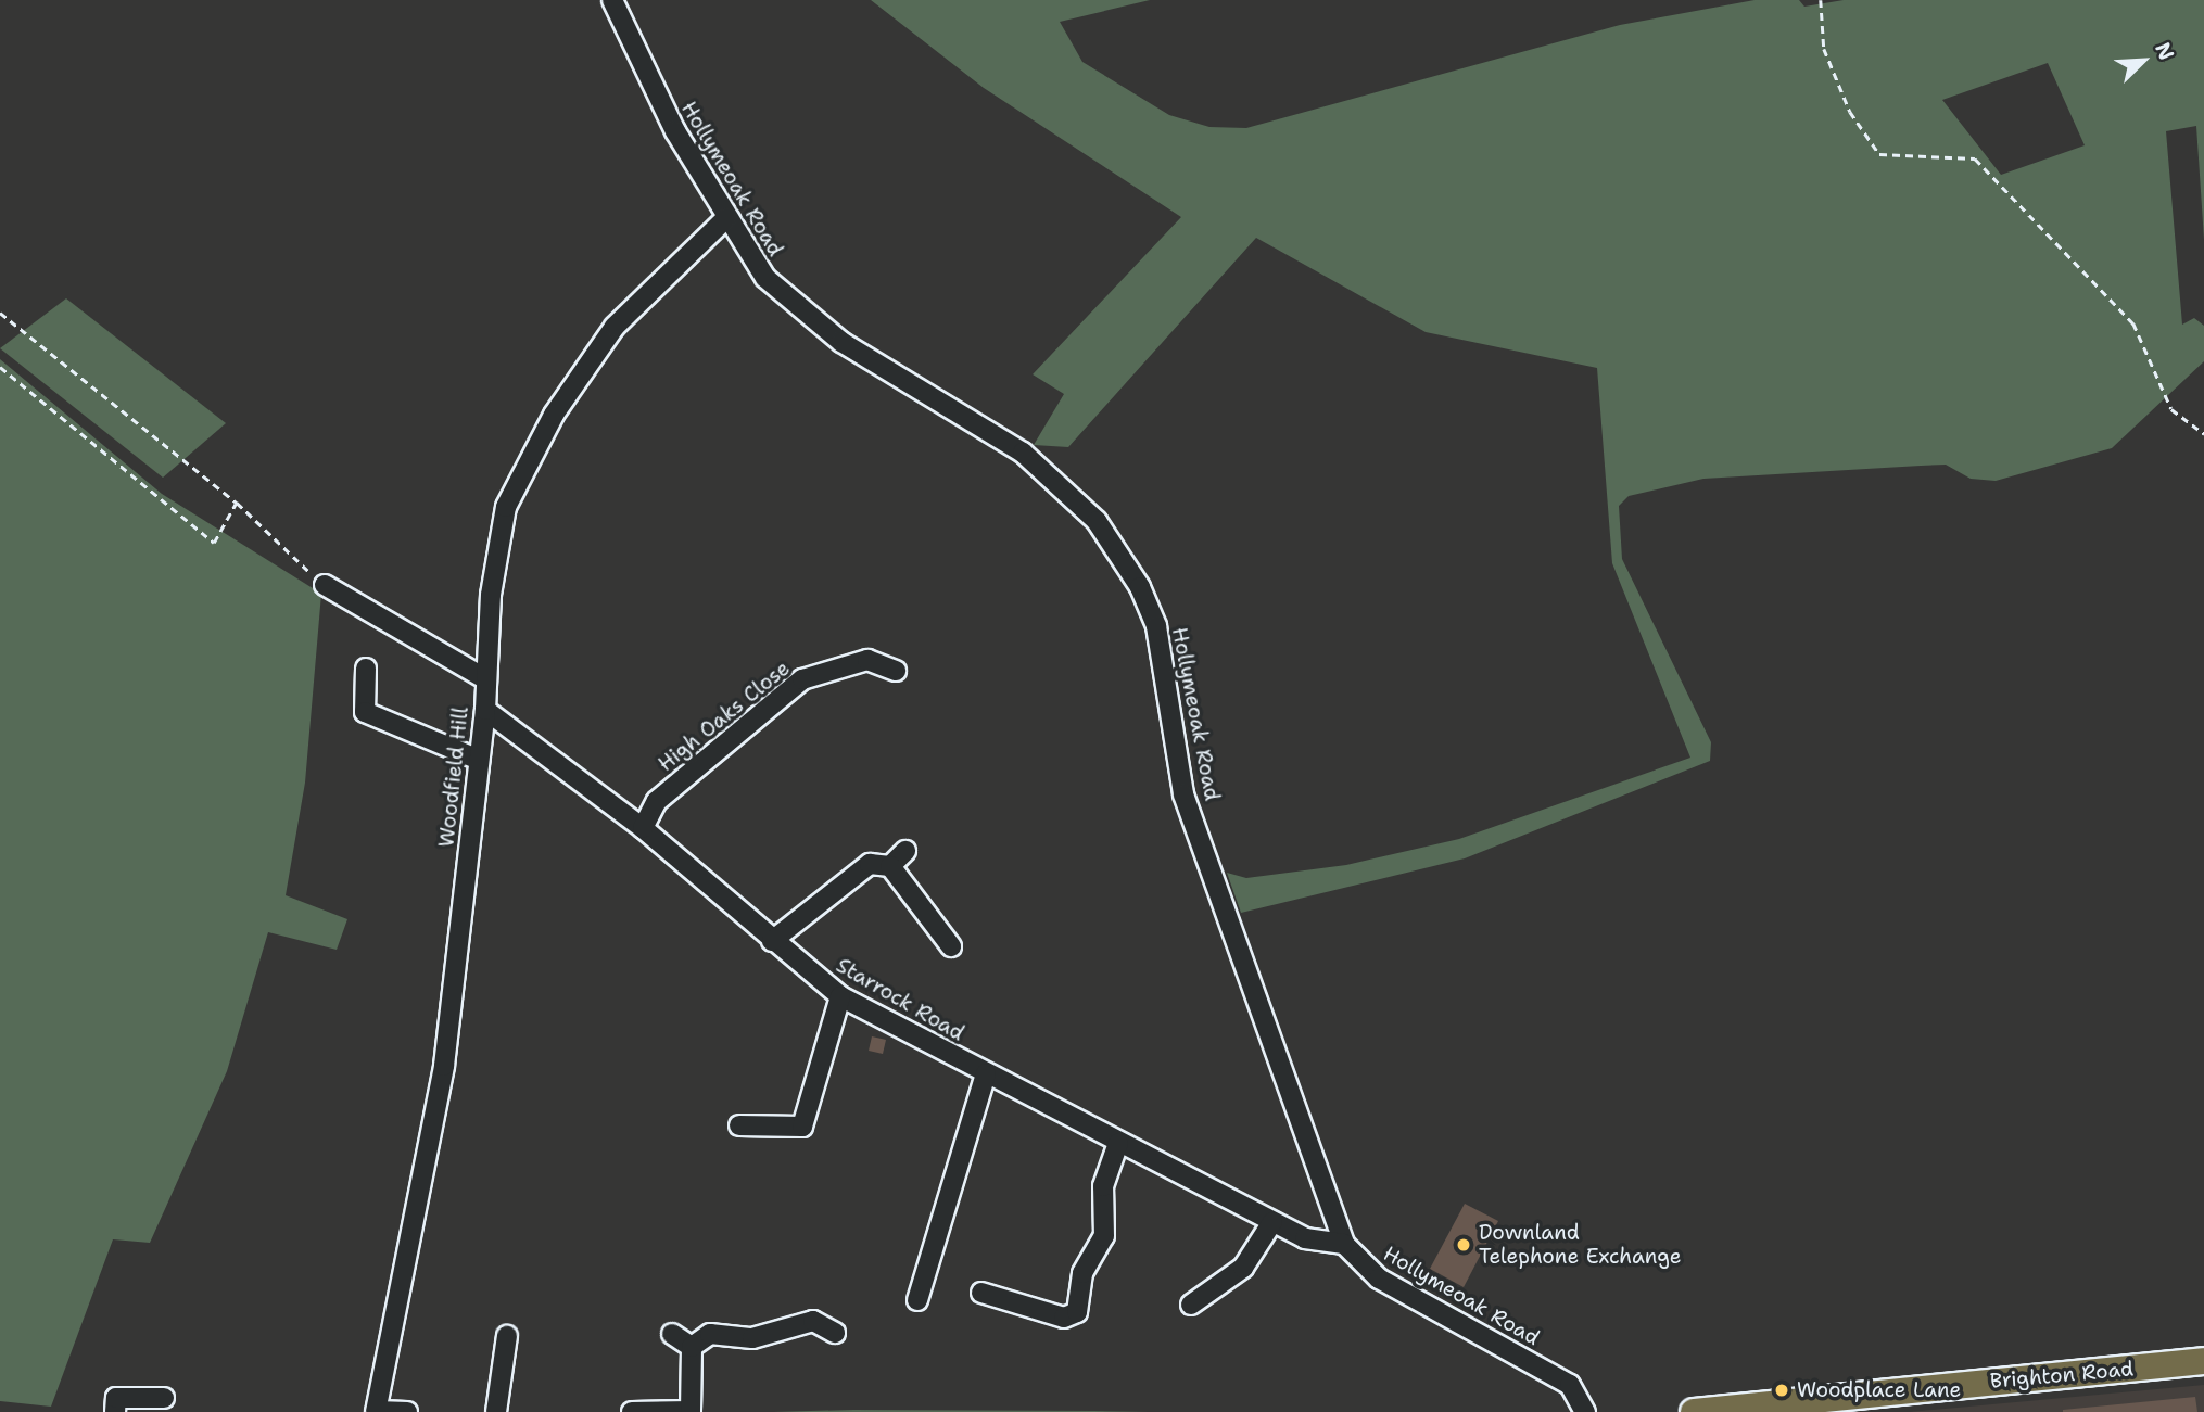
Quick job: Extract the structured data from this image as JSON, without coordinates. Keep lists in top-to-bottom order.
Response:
{
  "streets": {
    "highway": ["Brighton Road"],
    "street": [
      "Hollymeoak Road",
      "High Oaks Close",
      "Woodfield Hill",
      "Starrock Road"
    ]
  },
  "crossings": [
    ["Hollymeoak Road", "Woodfield Hill"],
    ["Hollymeoak Road", "Starrock Road"],
    ["High Oaks Close", "Starrock Road"],
    ["Woodfield Hill", "Starrock Road"]
  ],
  "places": ["Downland Telephone Exchange", "Woodplace Lane"],
  "north": "top right"
}
